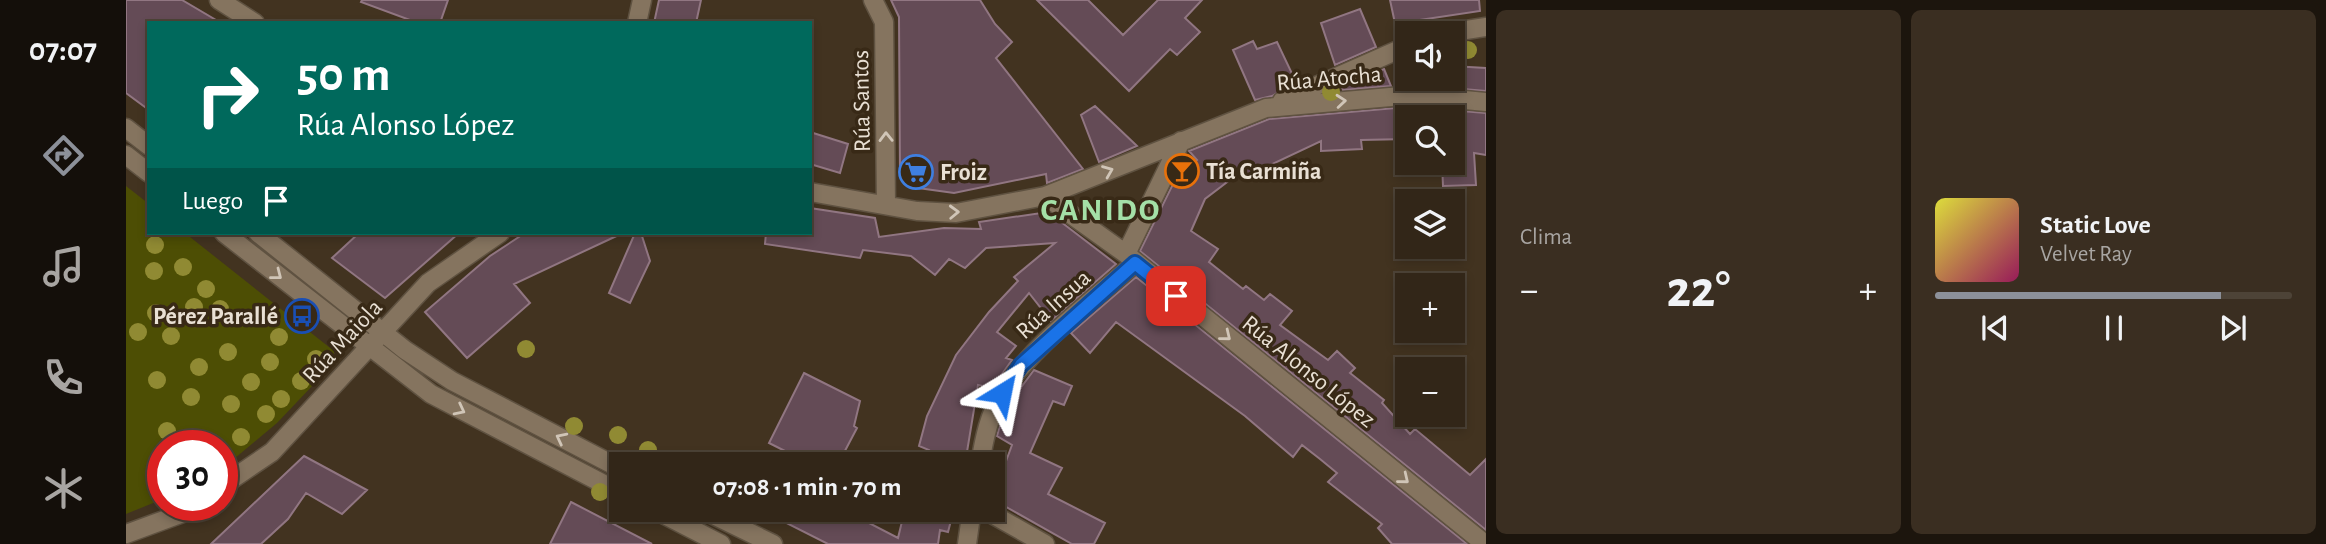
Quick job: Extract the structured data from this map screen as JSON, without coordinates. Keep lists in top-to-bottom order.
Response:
{
  "streets": {
    "street": [
      "Rúa Atocha",
      "Rúa Santos",
      "Rúa Insua",
      "Rúa Maiola",
      "Rúa Alonso López"
    ]
  },
  "crossings": [
    ["Rúa Atocha", "Rúa Santos"],
    ["Rúa Atocha", "Rúa Alonso López"],
    ["Rúa Insua", "Rúa Alonso López"]
  ],
  "one_way": ["Rúa Santos", "Rúa Alonso López"],
  "districts": ["CANIDO"],
  "places": {
    "bar": ["Tía Carmiña"],
    "supermarket": ["Froiz"],
    "bus stop": ["Pérez Parallé"]
  },
  "page": {
    "tabs": "07:07",
    "tile": "Clima",
    "map_buttons": ["+", "−"],
    "turn": ["50 m", "Rúa Alonso López"],
    "then": "Luego",
    "song": ["Static Love", "Velvet Ray"],
    "heat": ["−", "22°", "+"],
    "limit": "30",
    "trip": "07:08 · 1 min · 70 m"
  }
}
